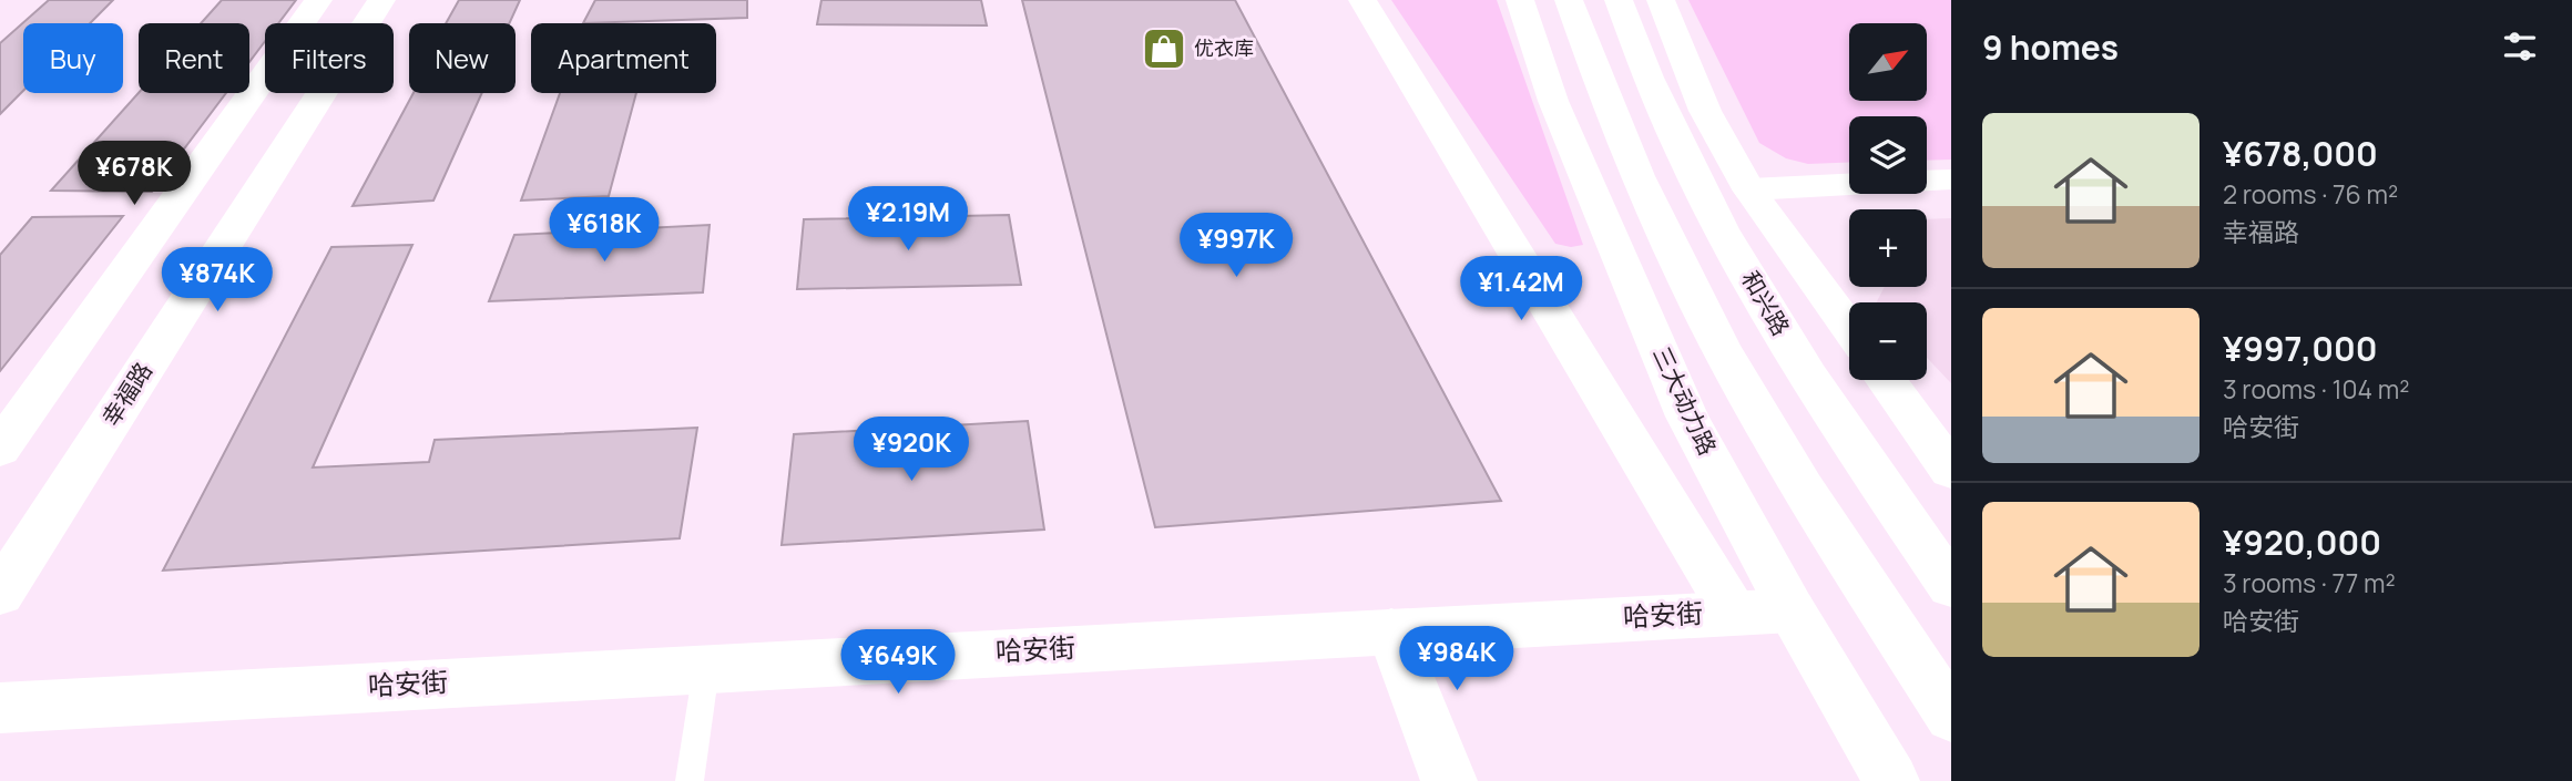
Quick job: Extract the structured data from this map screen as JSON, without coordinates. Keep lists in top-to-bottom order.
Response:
{
  "streets": {
    "main road": [
      "和兴路",
      "幸福路",
      "三大动力路",
      "哈安街"
    ]
  },
  "crossings": [
    ["三大动力路", "哈安街"]
  ],
  "places": {
    "shop": ["优衣库"]
  },
  "north": "top right",
  "page": {
    "heading": "9 homes",
    "map_buttons": ["+", "−"],
    "chip": [
      "Buy",
      "Rent",
      "Filters",
      "New",
      "Apartment"
    ],
    "list": [
      {
        "name": "¥678,000",
        "note": "2 rooms · 76 m² · 幸福路"
      },
      {
        "name": "¥997,000",
        "note": "3 rooms · 104 m² · 哈安街"
      },
      {
        "name": "¥920,000",
        "note": "3 rooms · 77 m² · 哈安街"
      }
    ],
    "price": [
      "¥678K",
      "¥2.19M",
      "¥618K",
      "¥997K",
      "¥874K",
      "¥1.42M",
      "¥920K",
      "¥984K",
      "¥649K"
    ]
  }
}
